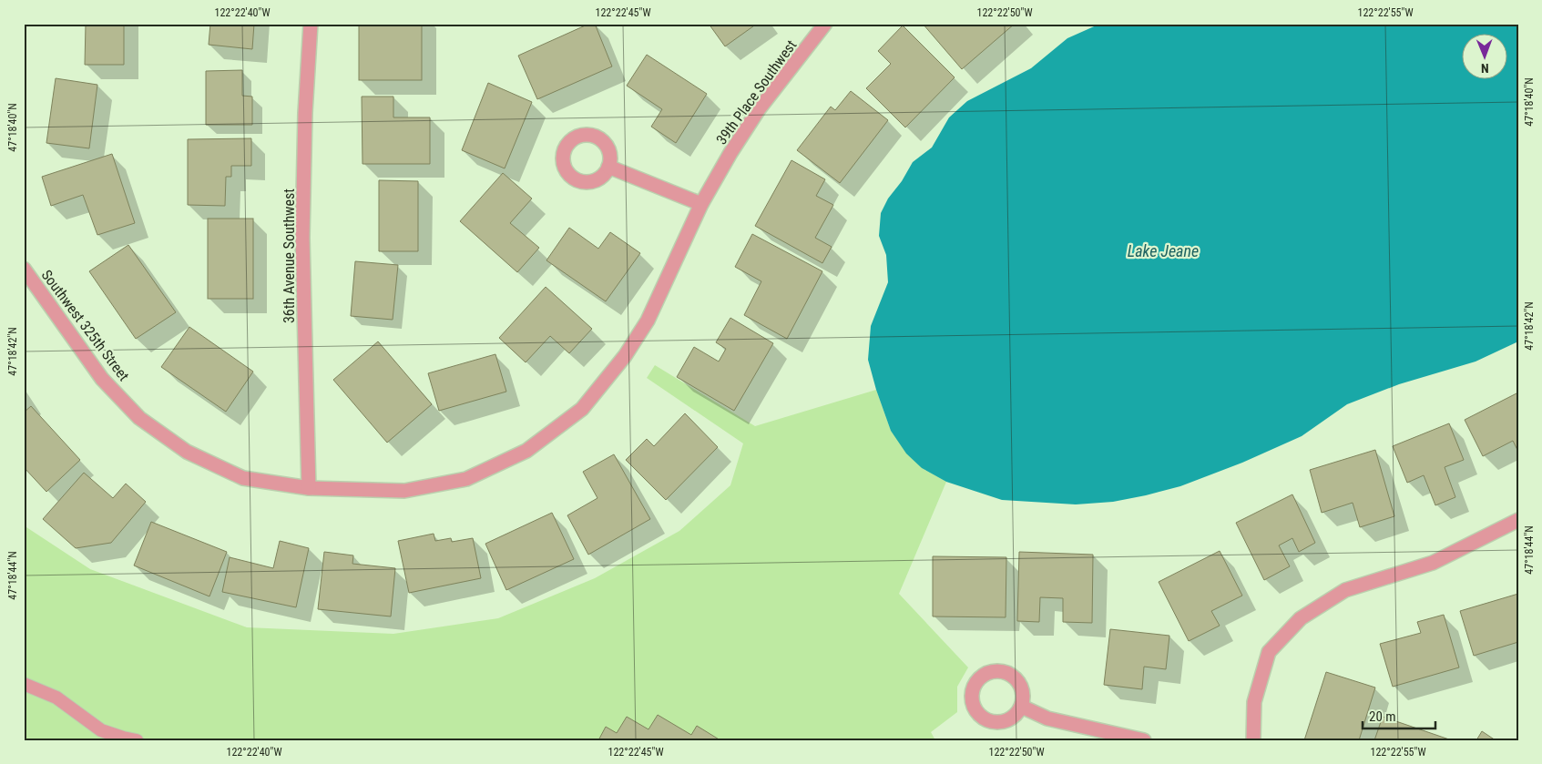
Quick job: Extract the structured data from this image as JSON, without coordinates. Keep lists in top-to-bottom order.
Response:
{
  "streets": {
    "street": ["39th Place Southwest", "36th Avenue Southwest", "Southwest 325th Street"]
  },
  "crossings": [
    ["39th Place Southwest", "Southwest 325th Street"],
    ["36th Avenue Southwest", "Southwest 325th Street"]
  ],
  "water": ["Lake Jeane"],
  "scale_bar": "20 m",
  "north": "bottom",
  "coordinates": [
    "122°22'40\"W",
    "122°22'45\"W",
    "122°22'50\"W",
    "122°22'55\"W",
    "47°18'40\"N",
    "47°18'42\"N",
    "47°18'44\"N"
  ]
}
